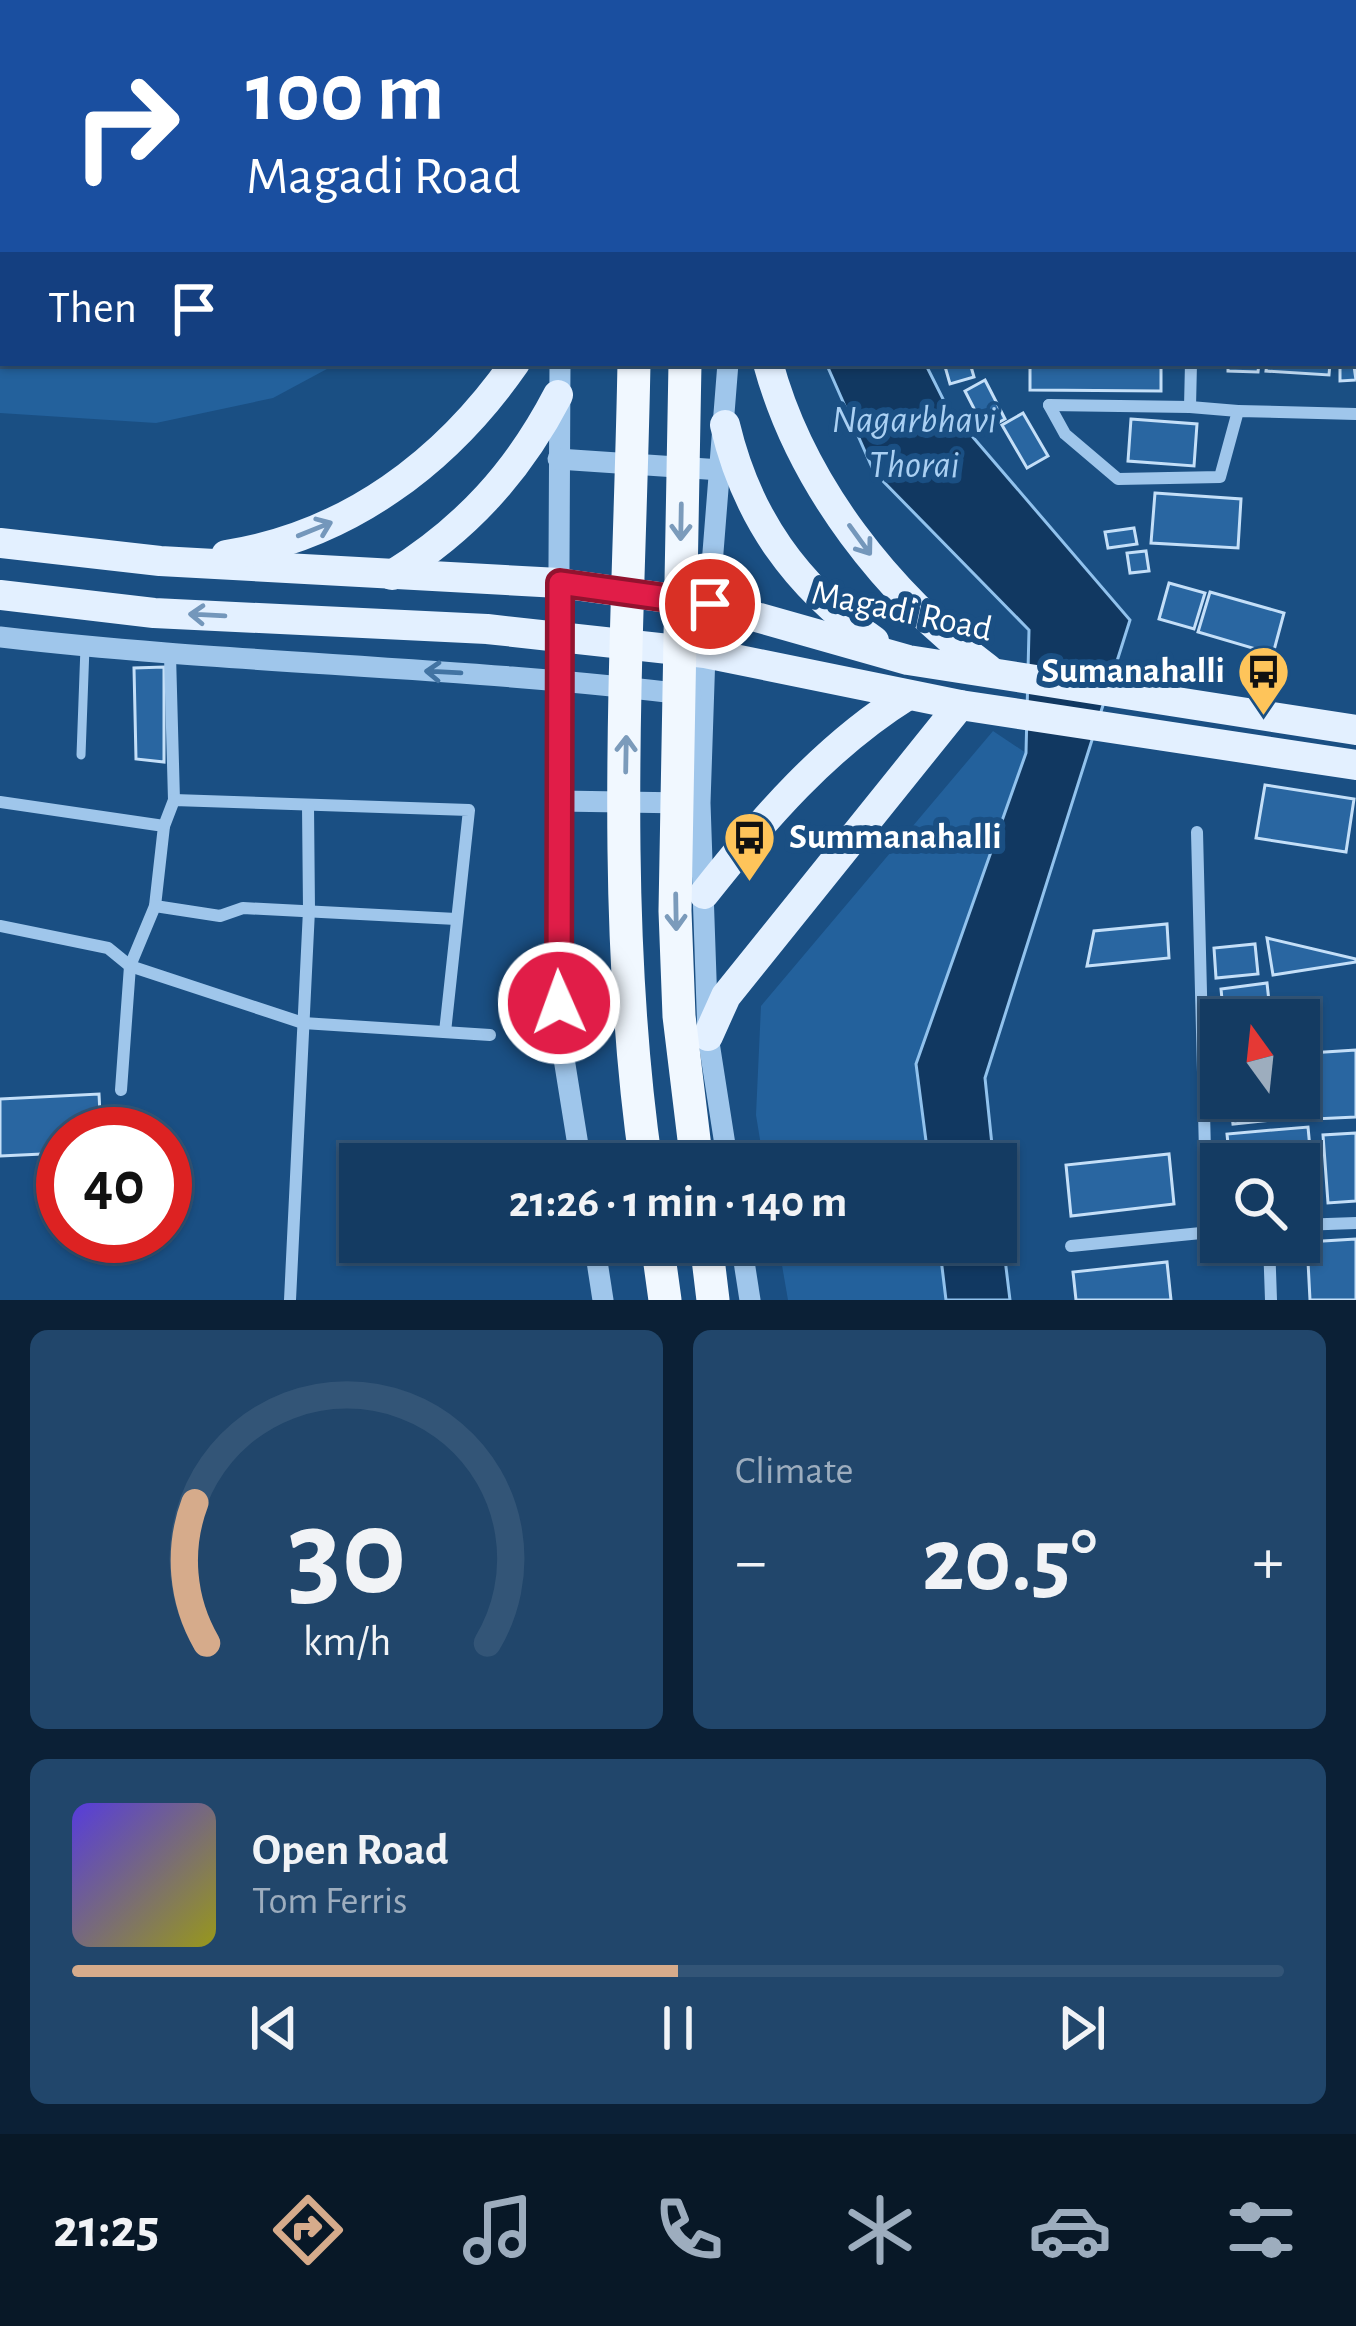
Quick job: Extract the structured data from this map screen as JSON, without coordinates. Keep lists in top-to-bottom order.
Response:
{
  "streets": {
    "main road": ["Magadi Road"]
  },
  "water": ["Nagarbhavi Thorai"],
  "places": {
    "bus stop": ["Sumanahalli", "Summanahalli"]
  },
  "north": "top",
  "page": {
    "turn": ["100 m", "Magadi Road"],
    "then": "Then",
    "limit": "40",
    "trip": "21:26 · 1 min · 140 m",
    "tile": "Climate",
    "heat": ["−", "20.5°", "+"],
    "song": ["Open Road", "Tom Ferris"],
    "tabs": "21:25",
    "gauge": ["30", "km/h"]
  }
}
